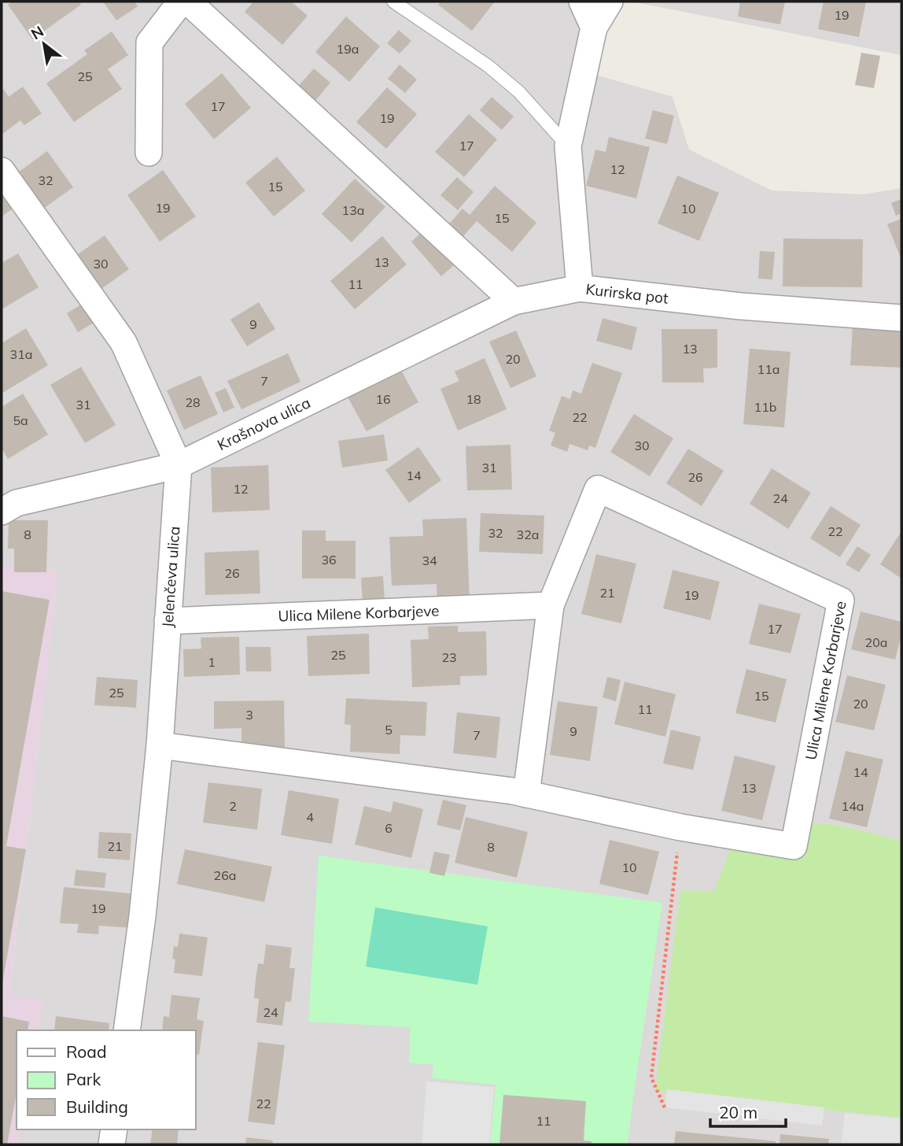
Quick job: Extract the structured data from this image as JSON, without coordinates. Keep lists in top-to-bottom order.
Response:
{
  "streets": {
    "street": [
      "Kurirska pot",
      "Krašnova ulica",
      "Jelenčeva ulica",
      "Ulica Milene Korbarjeve"
    ]
  },
  "crossings": [
    ["Kurirska pot", "Krašnova ulica"],
    ["Krašnova ulica", "Jelenčeva ulica"],
    ["Jelenčeva ulica", "Ulica Milene Korbarjeve"]
  ],
  "house_numbers": [
    "19",
    "19a",
    "25",
    "17",
    "19",
    "17",
    "12",
    "32",
    "15",
    "19",
    "10",
    "13a",
    "15",
    "13",
    "30",
    "11",
    "9",
    "13",
    "31a",
    "20",
    "11a",
    "7",
    "16",
    "18",
    "28",
    "31",
    "11b",
    "22",
    "5a",
    "30",
    "31",
    "14",
    "26",
    "12",
    "24",
    "22",
    "32",
    "8",
    "32a",
    "36",
    "34",
    "26",
    "21",
    "19",
    "17",
    "20a",
    "25",
    "23",
    "1",
    "25",
    "15",
    "20",
    "11",
    "3",
    "5",
    "9",
    "7",
    "14",
    "13",
    "2",
    "14a",
    "4",
    "6",
    "21",
    "8",
    "10",
    "26a",
    "19",
    "24",
    "22",
    "11"
  ],
  "legend": ["Road", "Park", "Building"],
  "scale_bar": "20 m",
  "north": "top left"
}
